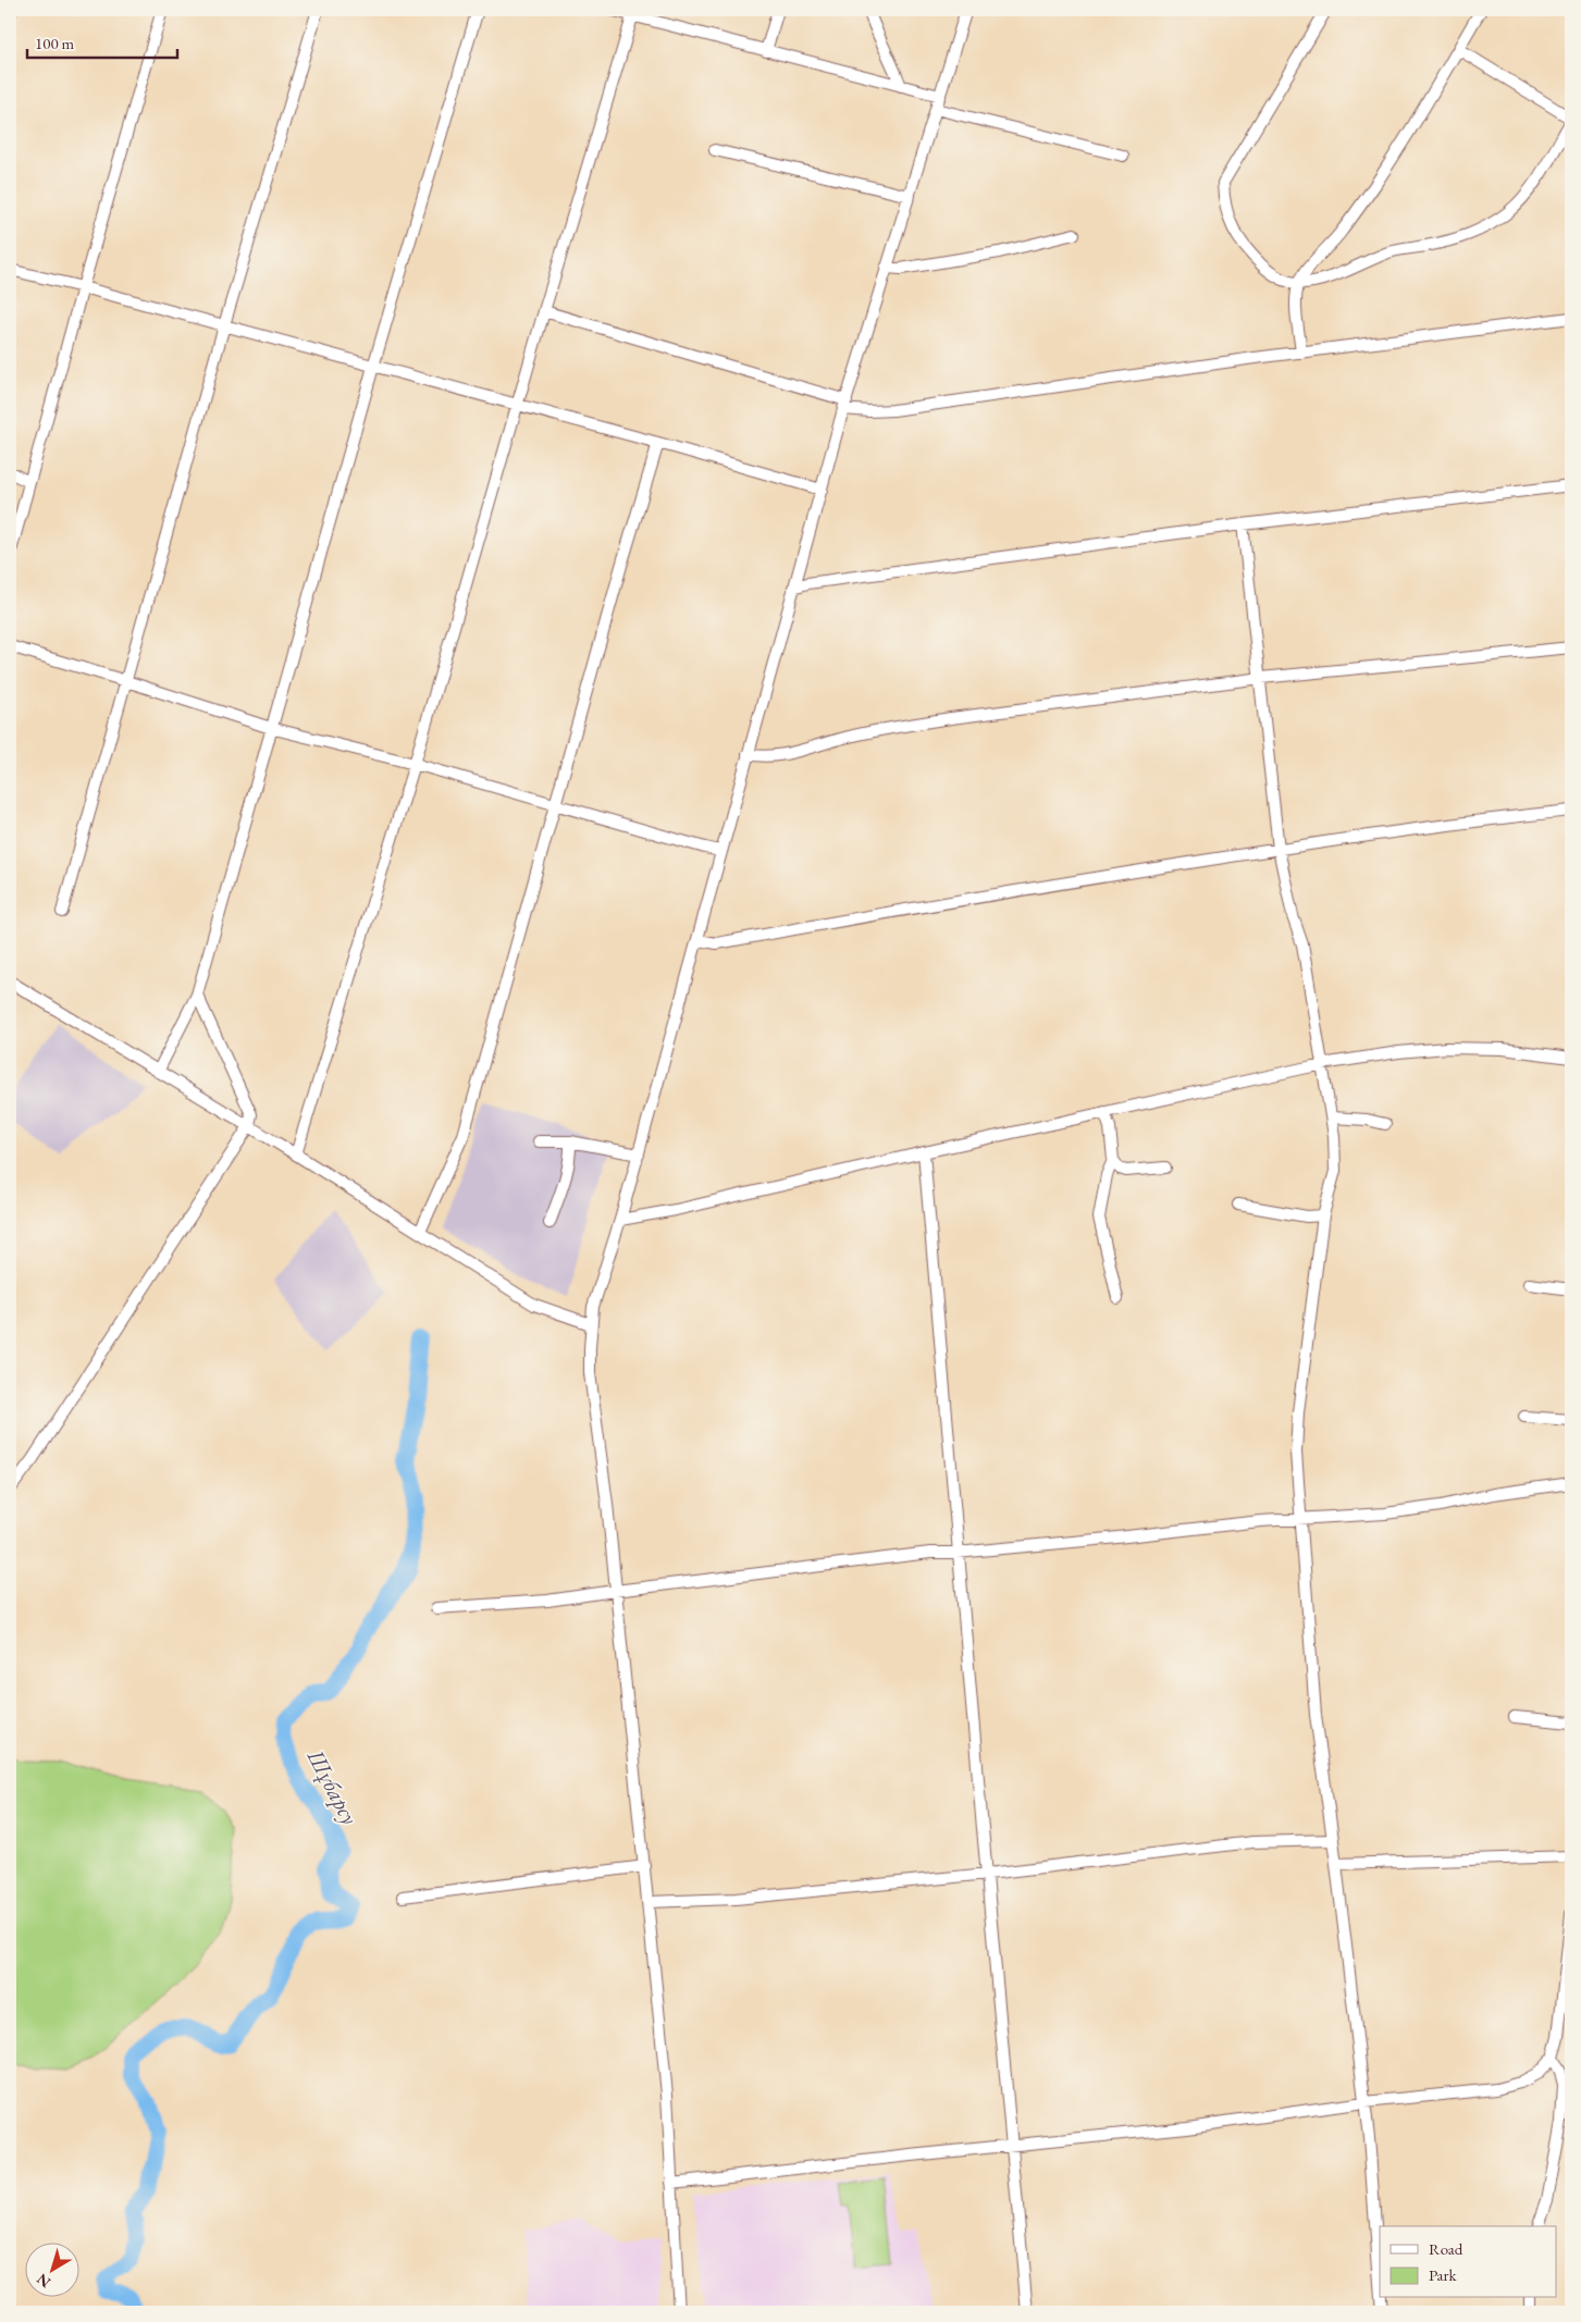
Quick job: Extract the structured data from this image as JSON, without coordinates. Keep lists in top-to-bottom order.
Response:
{
  "water": ["Шұбарсу"],
  "legend": ["Road", "Park"],
  "scale_bar": "100 m",
  "north": "bottom left"
}
